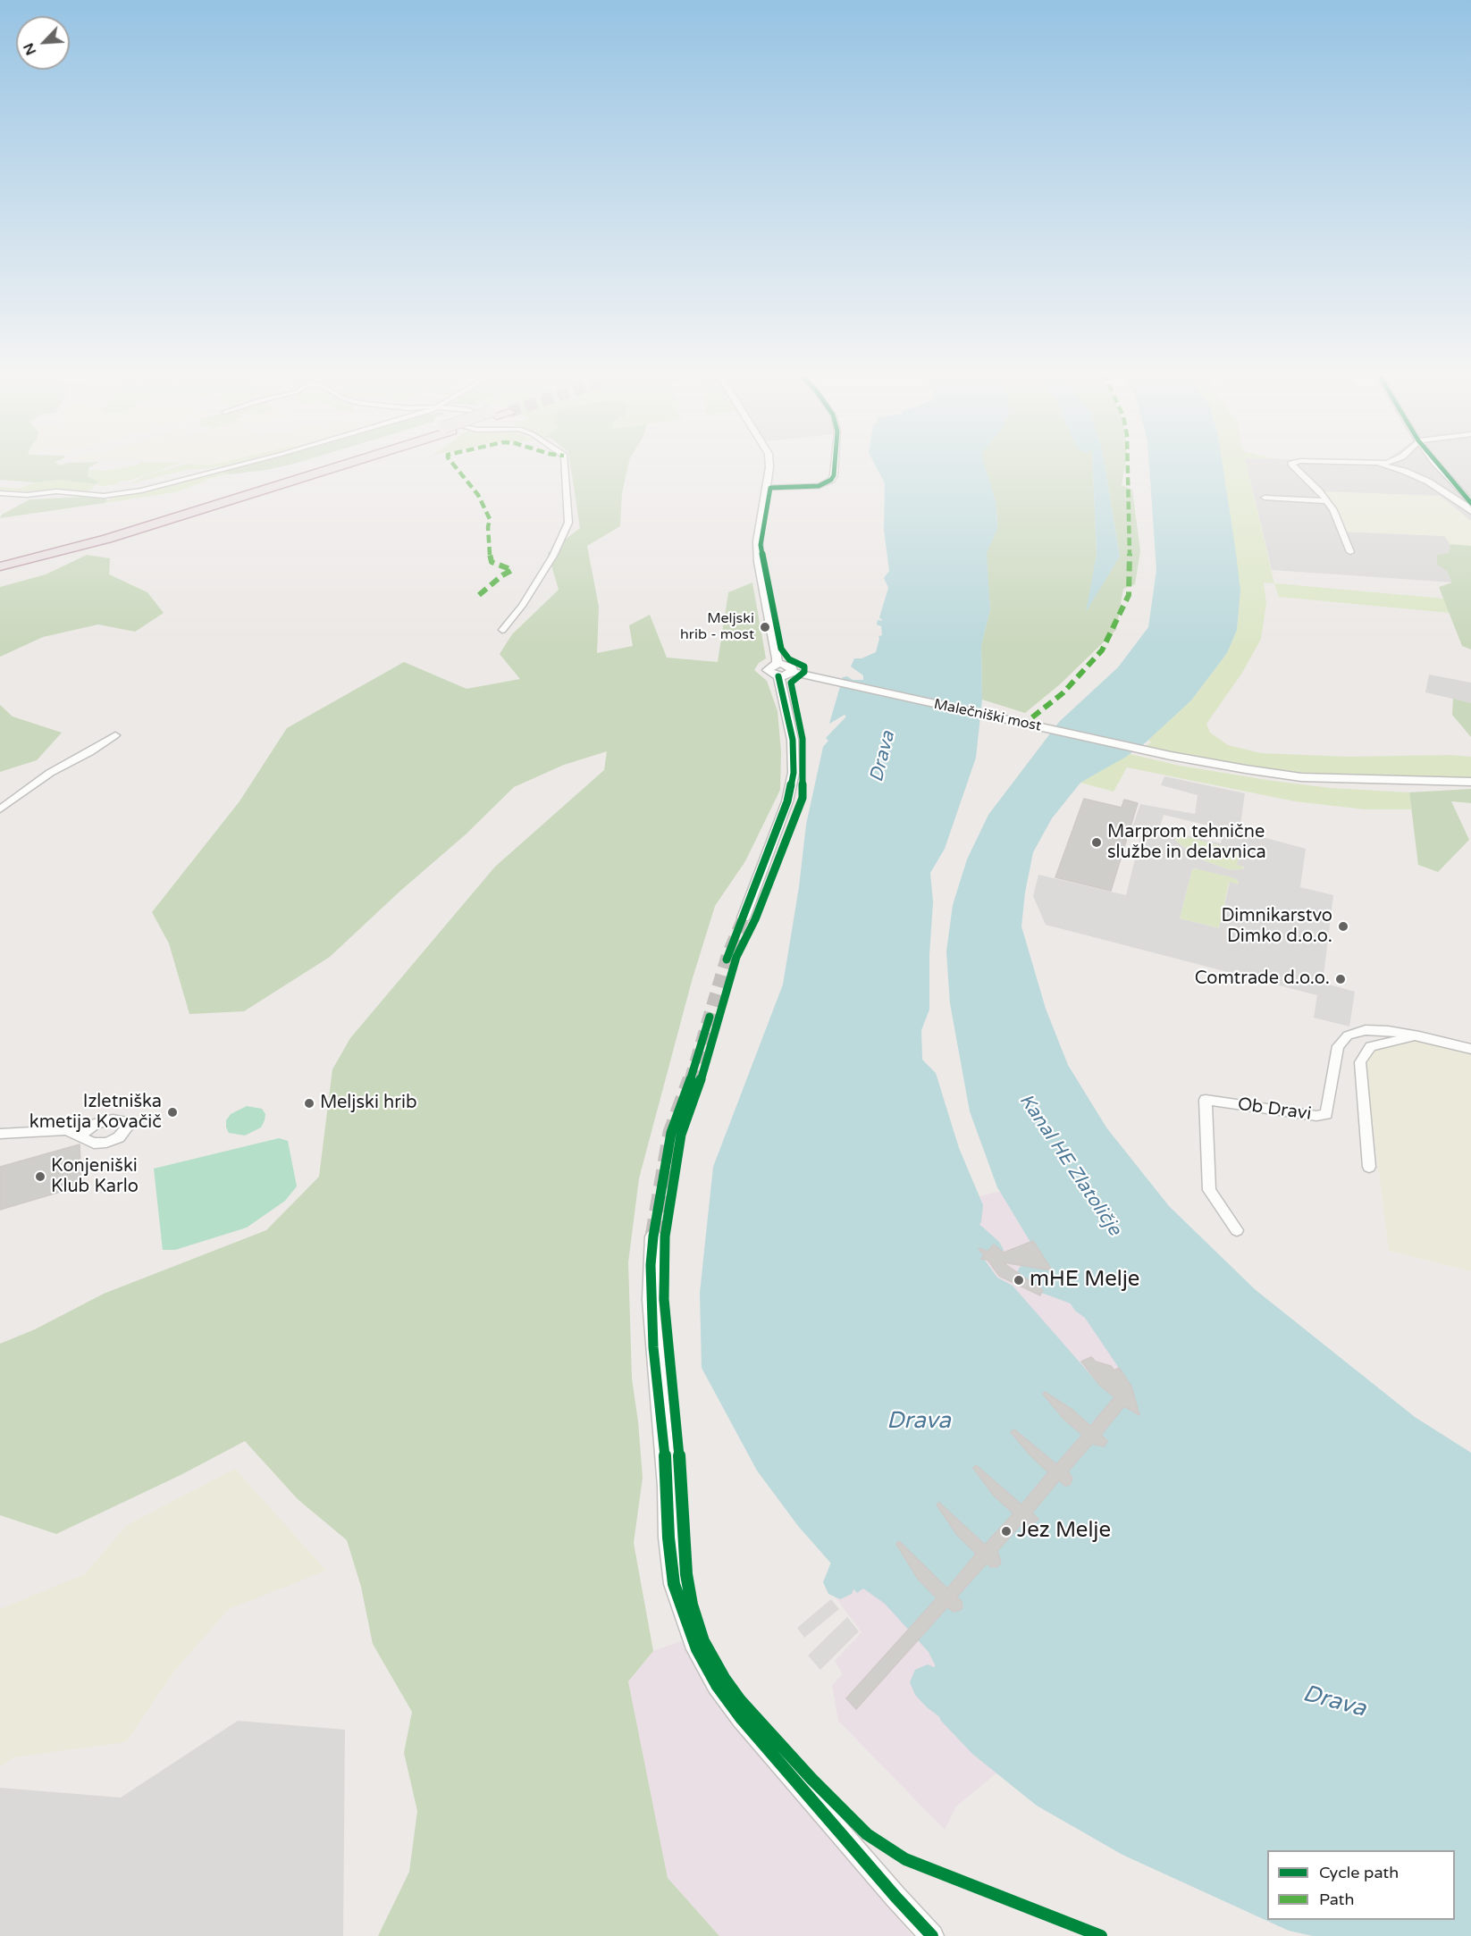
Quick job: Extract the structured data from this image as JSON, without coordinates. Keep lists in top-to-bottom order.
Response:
{
  "streets": {
    "street": ["Malečniški most", "Ob Dravi"]
  },
  "water": ["Drava", "Kanal HE Zlatoličje"],
  "places": [
    "Meljski hrib - most",
    "Marprom tehnične službe in delavnica",
    "Dimnikarstvo Dimko d.o.o.",
    "Comtrade d.o.o.",
    "Meljski hrib",
    "Izletniška kmetija Kovačič",
    "Konjeniški Klub Karlo",
    "mHE Melje",
    "Jez Melje"
  ],
  "legend": ["Cycle path", "Path"],
  "north": "bottom left"
}
